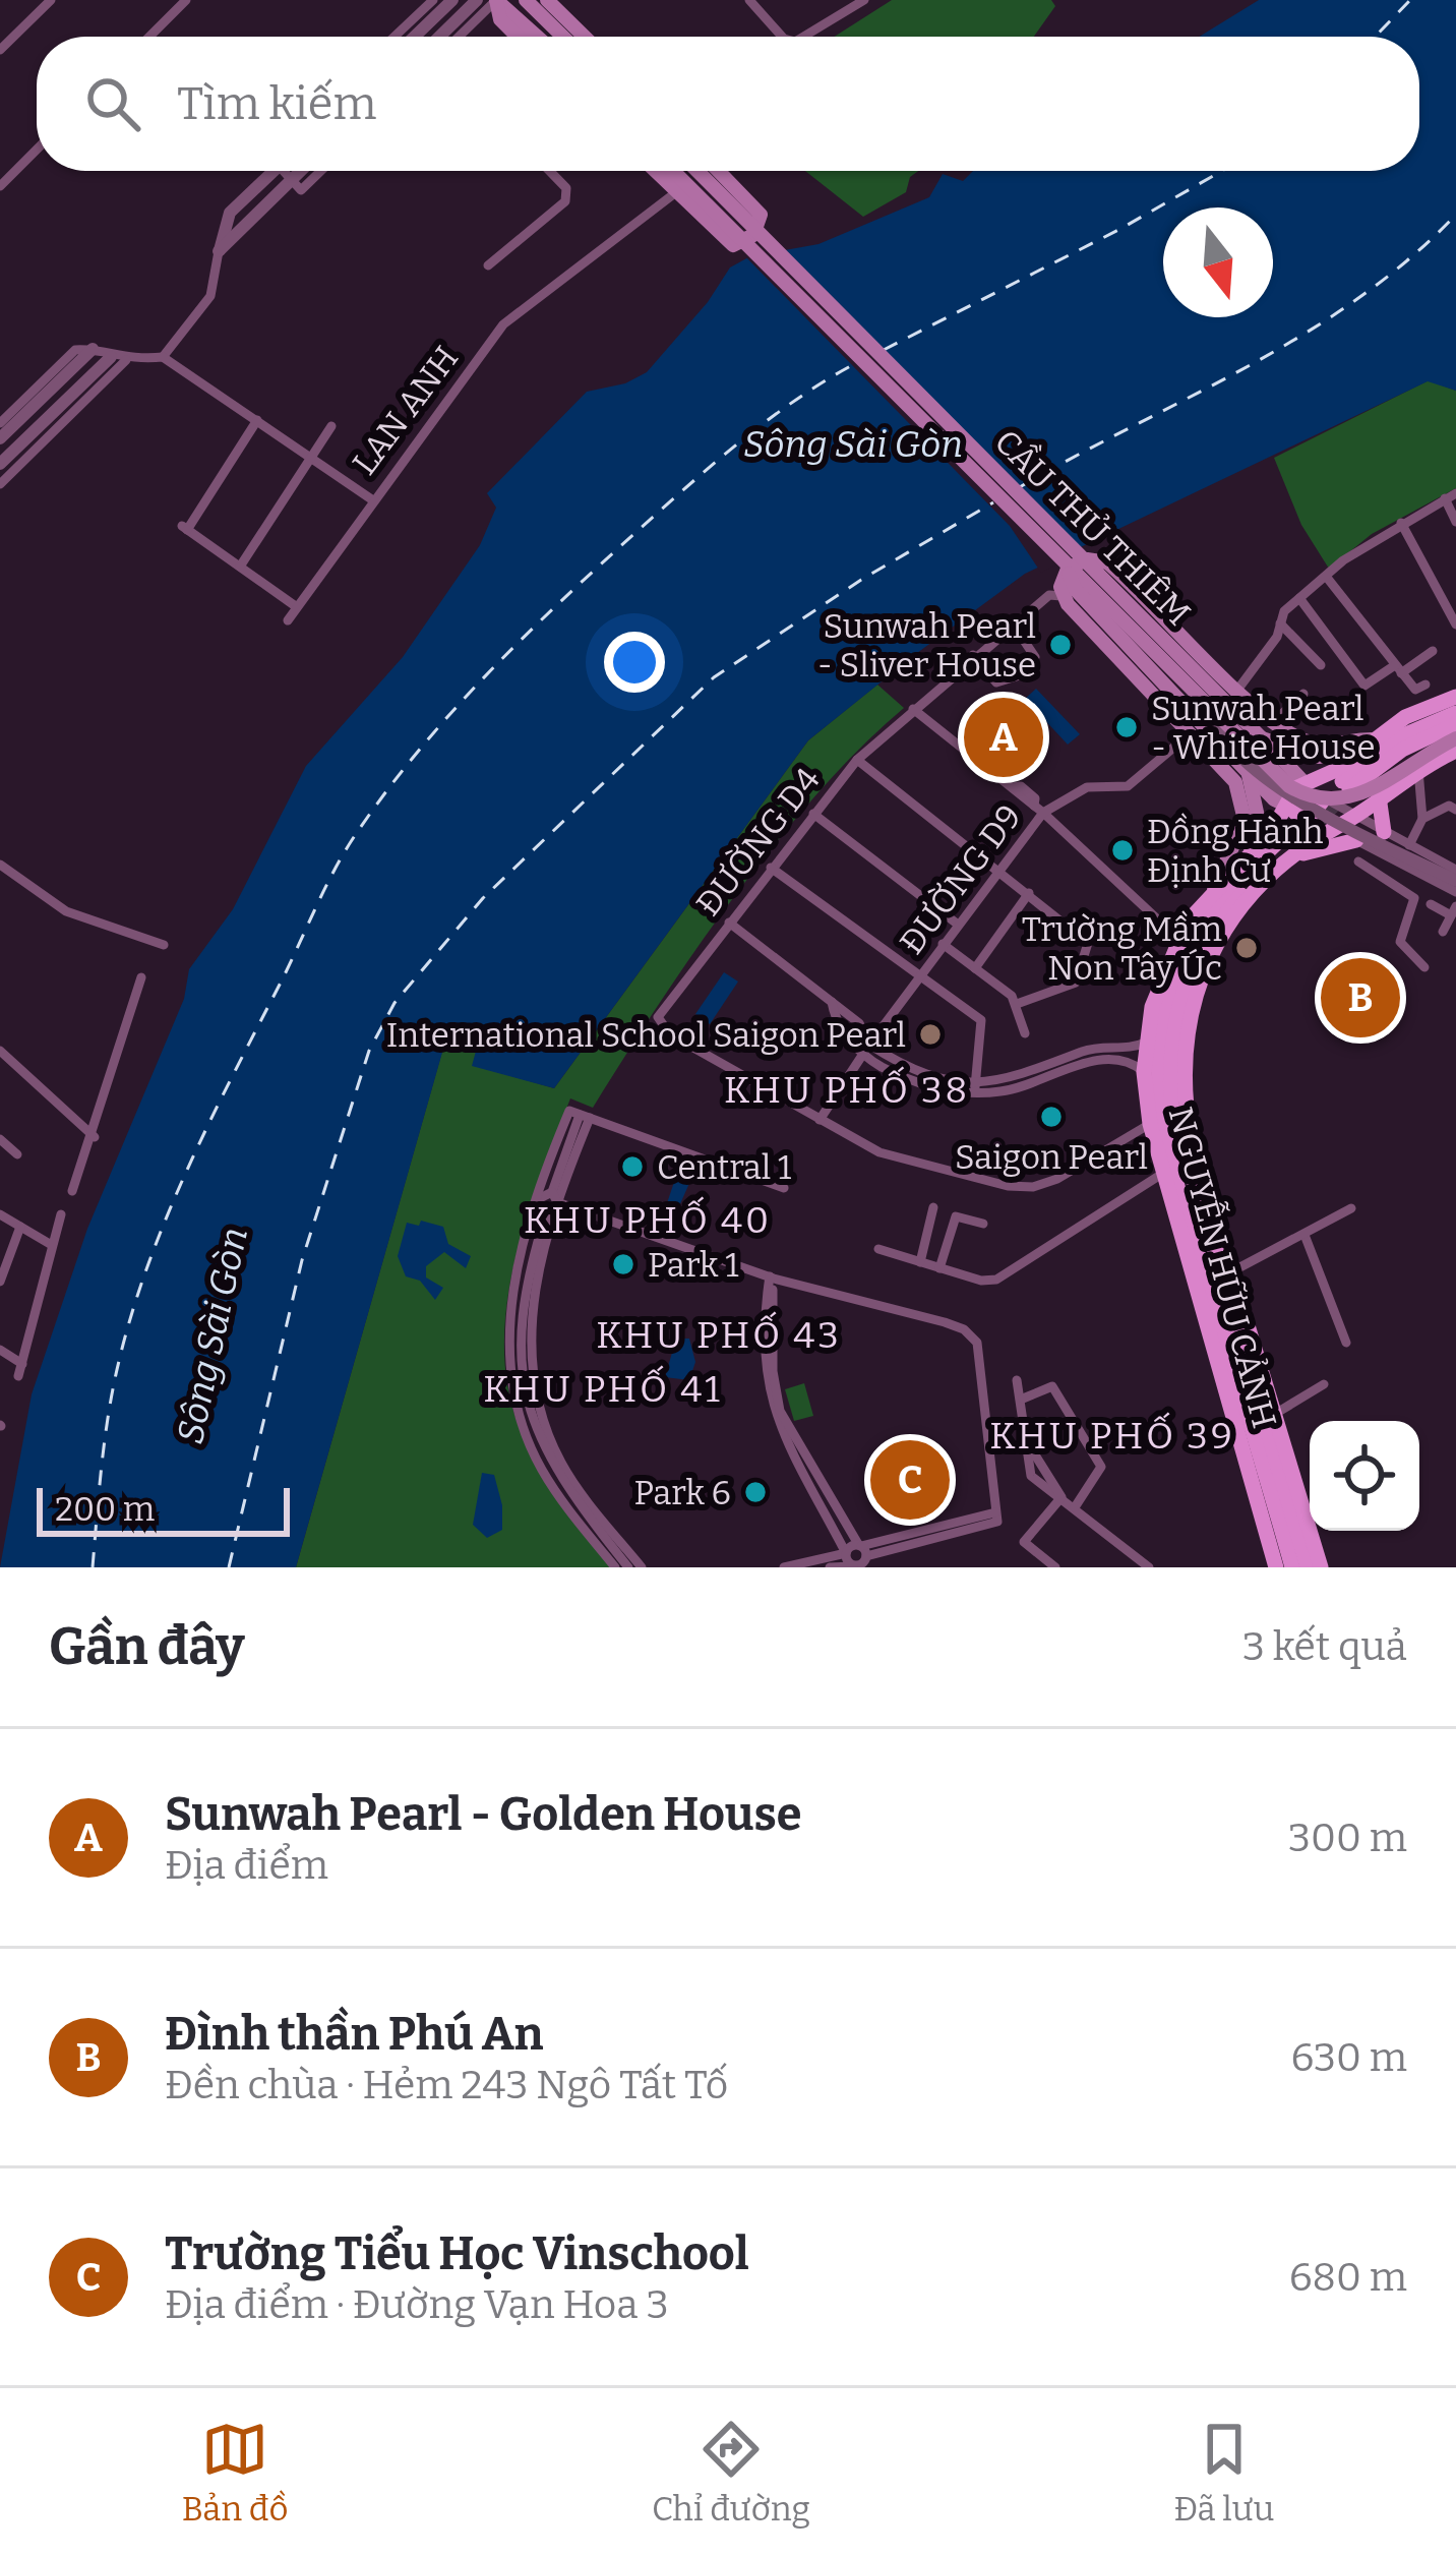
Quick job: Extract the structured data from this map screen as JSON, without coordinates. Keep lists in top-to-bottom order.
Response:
{
  "streets": {
    "main road": ["CẦU THỦ THIÊM", "NGUYỄN HỮU CẢNH"],
    "street": ["LAN ANH", "ĐƯỜNG D4", "ĐƯỜNG D9"]
  },
  "crossings": [
    ["CẦU THỦ THIÊM", "NGUYỄN HỮU CẢNH"],
    ["ĐƯỜNG D4", "ĐƯỜNG D9"]
  ],
  "districts": [
    "KHU PHỐ 38",
    "KHU PHỐ 40",
    "KHU PHỐ 43",
    "KHU PHỐ 41",
    "KHU PHỐ 39"
  ],
  "water": ["Sông Sài Gòn"],
  "places": [
    "Sunwah Pearl - Sliver House",
    "Sunwah Pearl - White House",
    "Đồng Hành Định Cư",
    "Trường Mầm Non Tây Úc",
    "International School Saigon Pearl",
    "Saigon Pearl",
    "Central 1",
    "Park 1",
    "Park 6"
  ],
  "scale_bar": "200 m",
  "north": "bottom",
  "page": {
    "search": "Tìm kiếm",
    "pins": ["A", "B", "C"],
    "scale": "200 m",
    "heading": ["Gần đây", "3 kết quả"],
    "list": [
      {
        "mark": "A",
        "name": "Sunwah Pearl - Golden House",
        "note": "Địa điểm",
        "value": "300 m"
      },
      {
        "mark": "B",
        "name": "Đình thần Phú An",
        "note": "Đền chùa · Hẻm 243 Ngô Tất Tố",
        "value": "630 m"
      },
      {
        "mark": "C",
        "name": "Trường Tiểu Học Vinschool",
        "note": "Địa điểm · Đường Vạn Hoa 3",
        "value": "680 m"
      }
    ],
    "nav": ["Bản đồ", "Chỉ đường", "Đã lưu"]
  }
}
